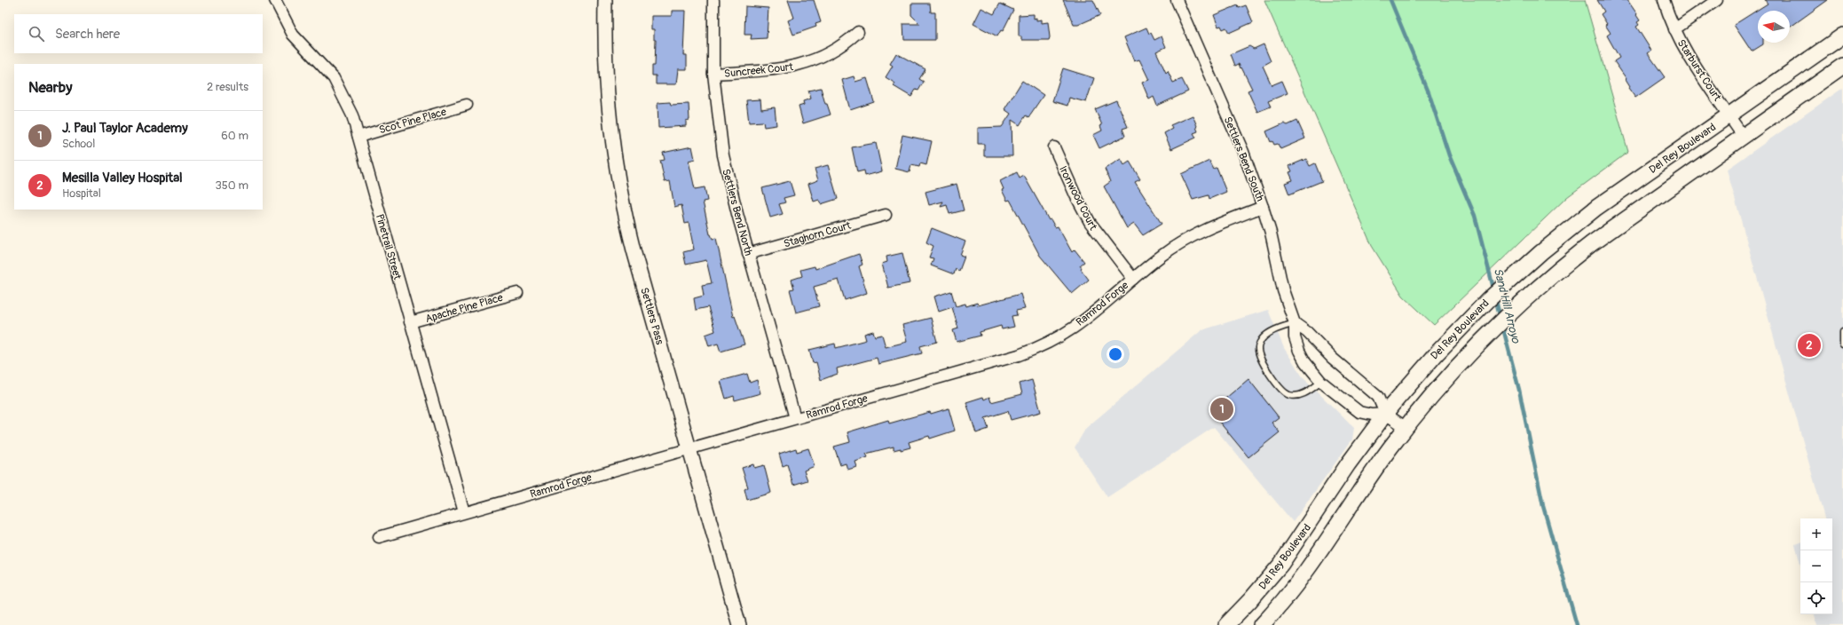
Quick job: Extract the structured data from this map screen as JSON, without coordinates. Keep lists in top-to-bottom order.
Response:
{
  "streets": {
    "main road": ["Del Rey Boulevard"],
    "street": [
      "Suncreek Court",
      "Starburst Court",
      "Scot Pine Place",
      "Settlers Bend South",
      "Ironwood Court",
      "Settlers Bend North",
      "Staghorn Court",
      "Pinetrail Street",
      "Ramrod Forge",
      "Apache Pine Place",
      "Settlers Pass"
    ]
  },
  "crossings": [
    ["Suncreek Court", "Settlers Bend North"],
    ["Starburst Court", "Del Rey Boulevard"],
    ["Scot Pine Place", "Pinetrail Street"],
    ["Del Rey Boulevard", "Settlers Bend South"],
    ["Settlers Bend South", "Ramrod Forge"],
    ["Ironwood Court", "Ramrod Forge"],
    ["Settlers Bend North", "Staghorn Court"],
    ["Settlers Bend North", "Ramrod Forge"],
    ["Pinetrail Street", "Ramrod Forge"],
    ["Pinetrail Street", "Apache Pine Place"],
    ["Ramrod Forge", "Settlers Pass"]
  ],
  "water": ["Sand Hill Arroyo"],
  "north": "left",
  "page": {
    "search": "Search here",
    "heading": ["Nearby", "2 results"],
    "list": [
      {
        "mark": "1",
        "name": "J. Paul Taylor Academy",
        "note": "School",
        "value": "60 m"
      },
      {
        "mark": "2",
        "name": "Mesilla Valley Hospital",
        "note": "Hospital",
        "value": "350 m"
      }
    ],
    "pins": ["2", "1"],
    "map_buttons": ["+", "−"]
  }
}
